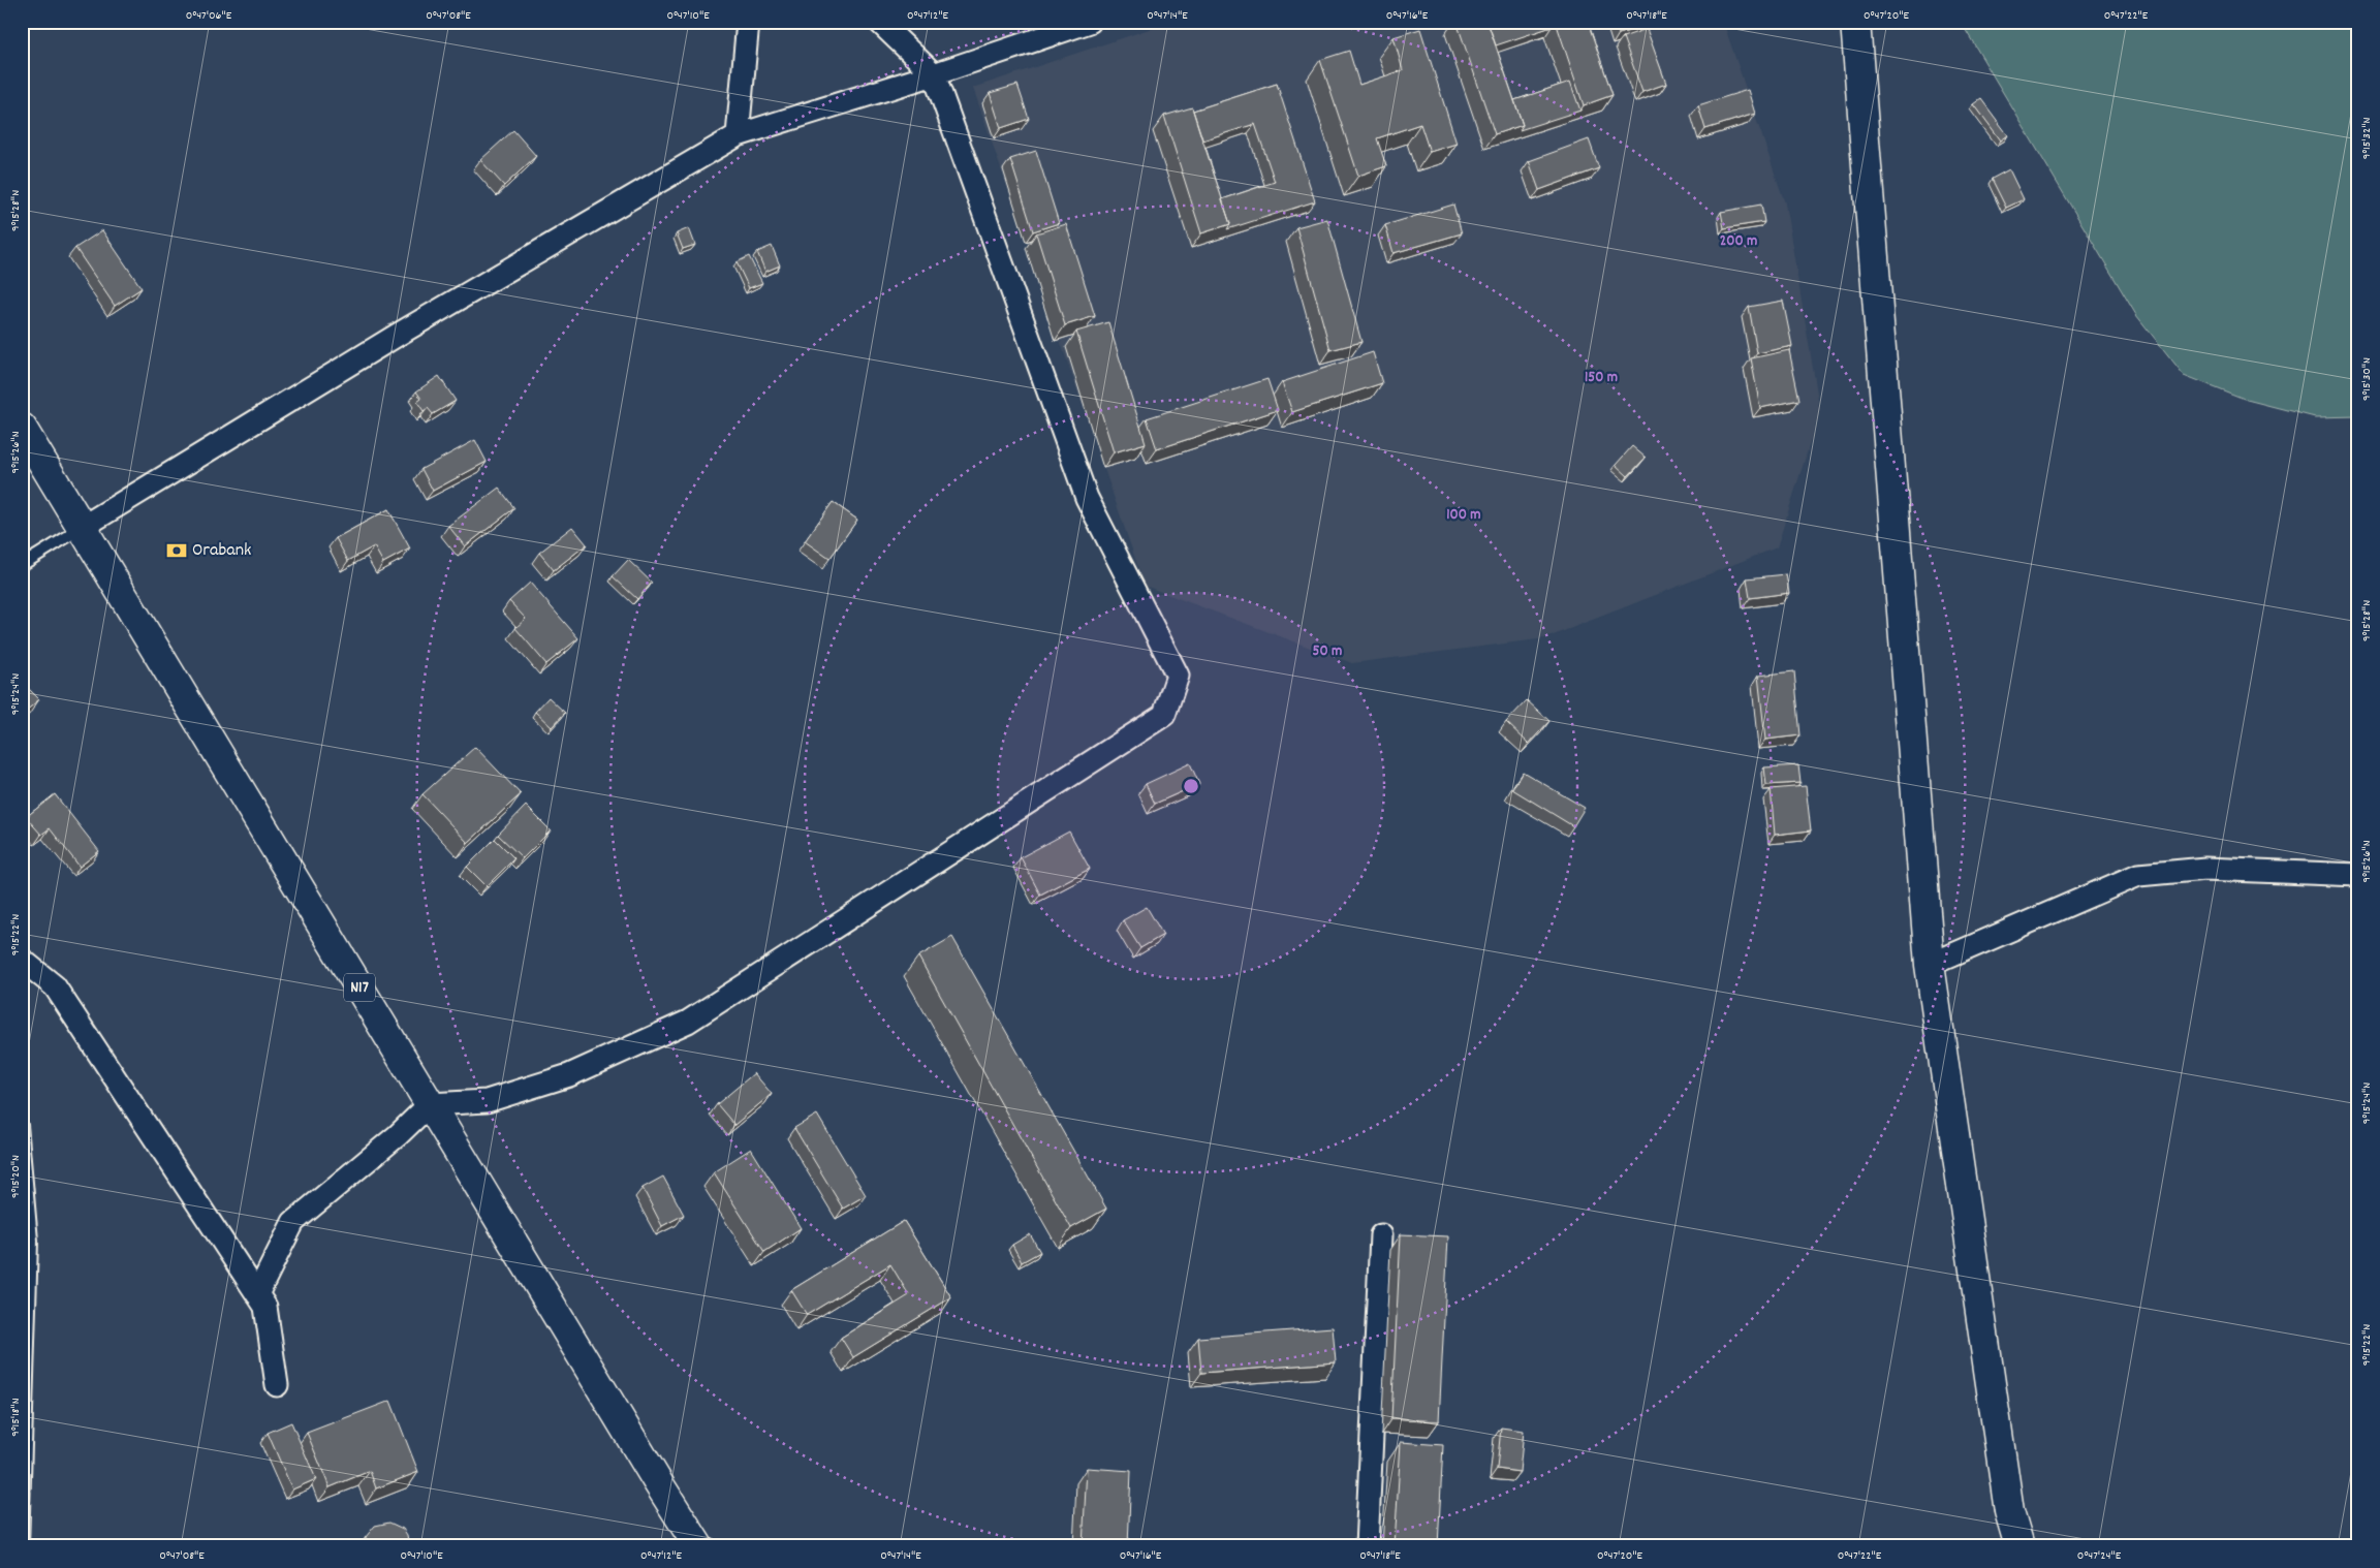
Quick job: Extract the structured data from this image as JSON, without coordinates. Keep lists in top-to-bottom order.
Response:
{
  "streets": {
    "street": ["N17"]
  },
  "places": {
    "bank": ["Orabank"]
  },
  "coordinates": [
    "0°47'06\"E",
    "0°47'08\"E",
    "0°47'10\"E",
    "0°47'12\"E",
    "0°47'14\"E",
    "0°47'16\"E",
    "0°47'18\"E",
    "0°47'20\"E",
    "0°47'22\"E",
    "9°15'32\"N",
    "9°15'28\"N",
    "9°15'30\"N",
    "9°15'26\"N",
    "9°15'24\"N",
    "9°15'22\"N",
    "9°15'20\"N",
    "9°15'18\"N",
    "0°47'24\"E"
  ],
  "rings": [
    "200 m",
    "150 m",
    "100 m",
    "50 m"
  ]
}
